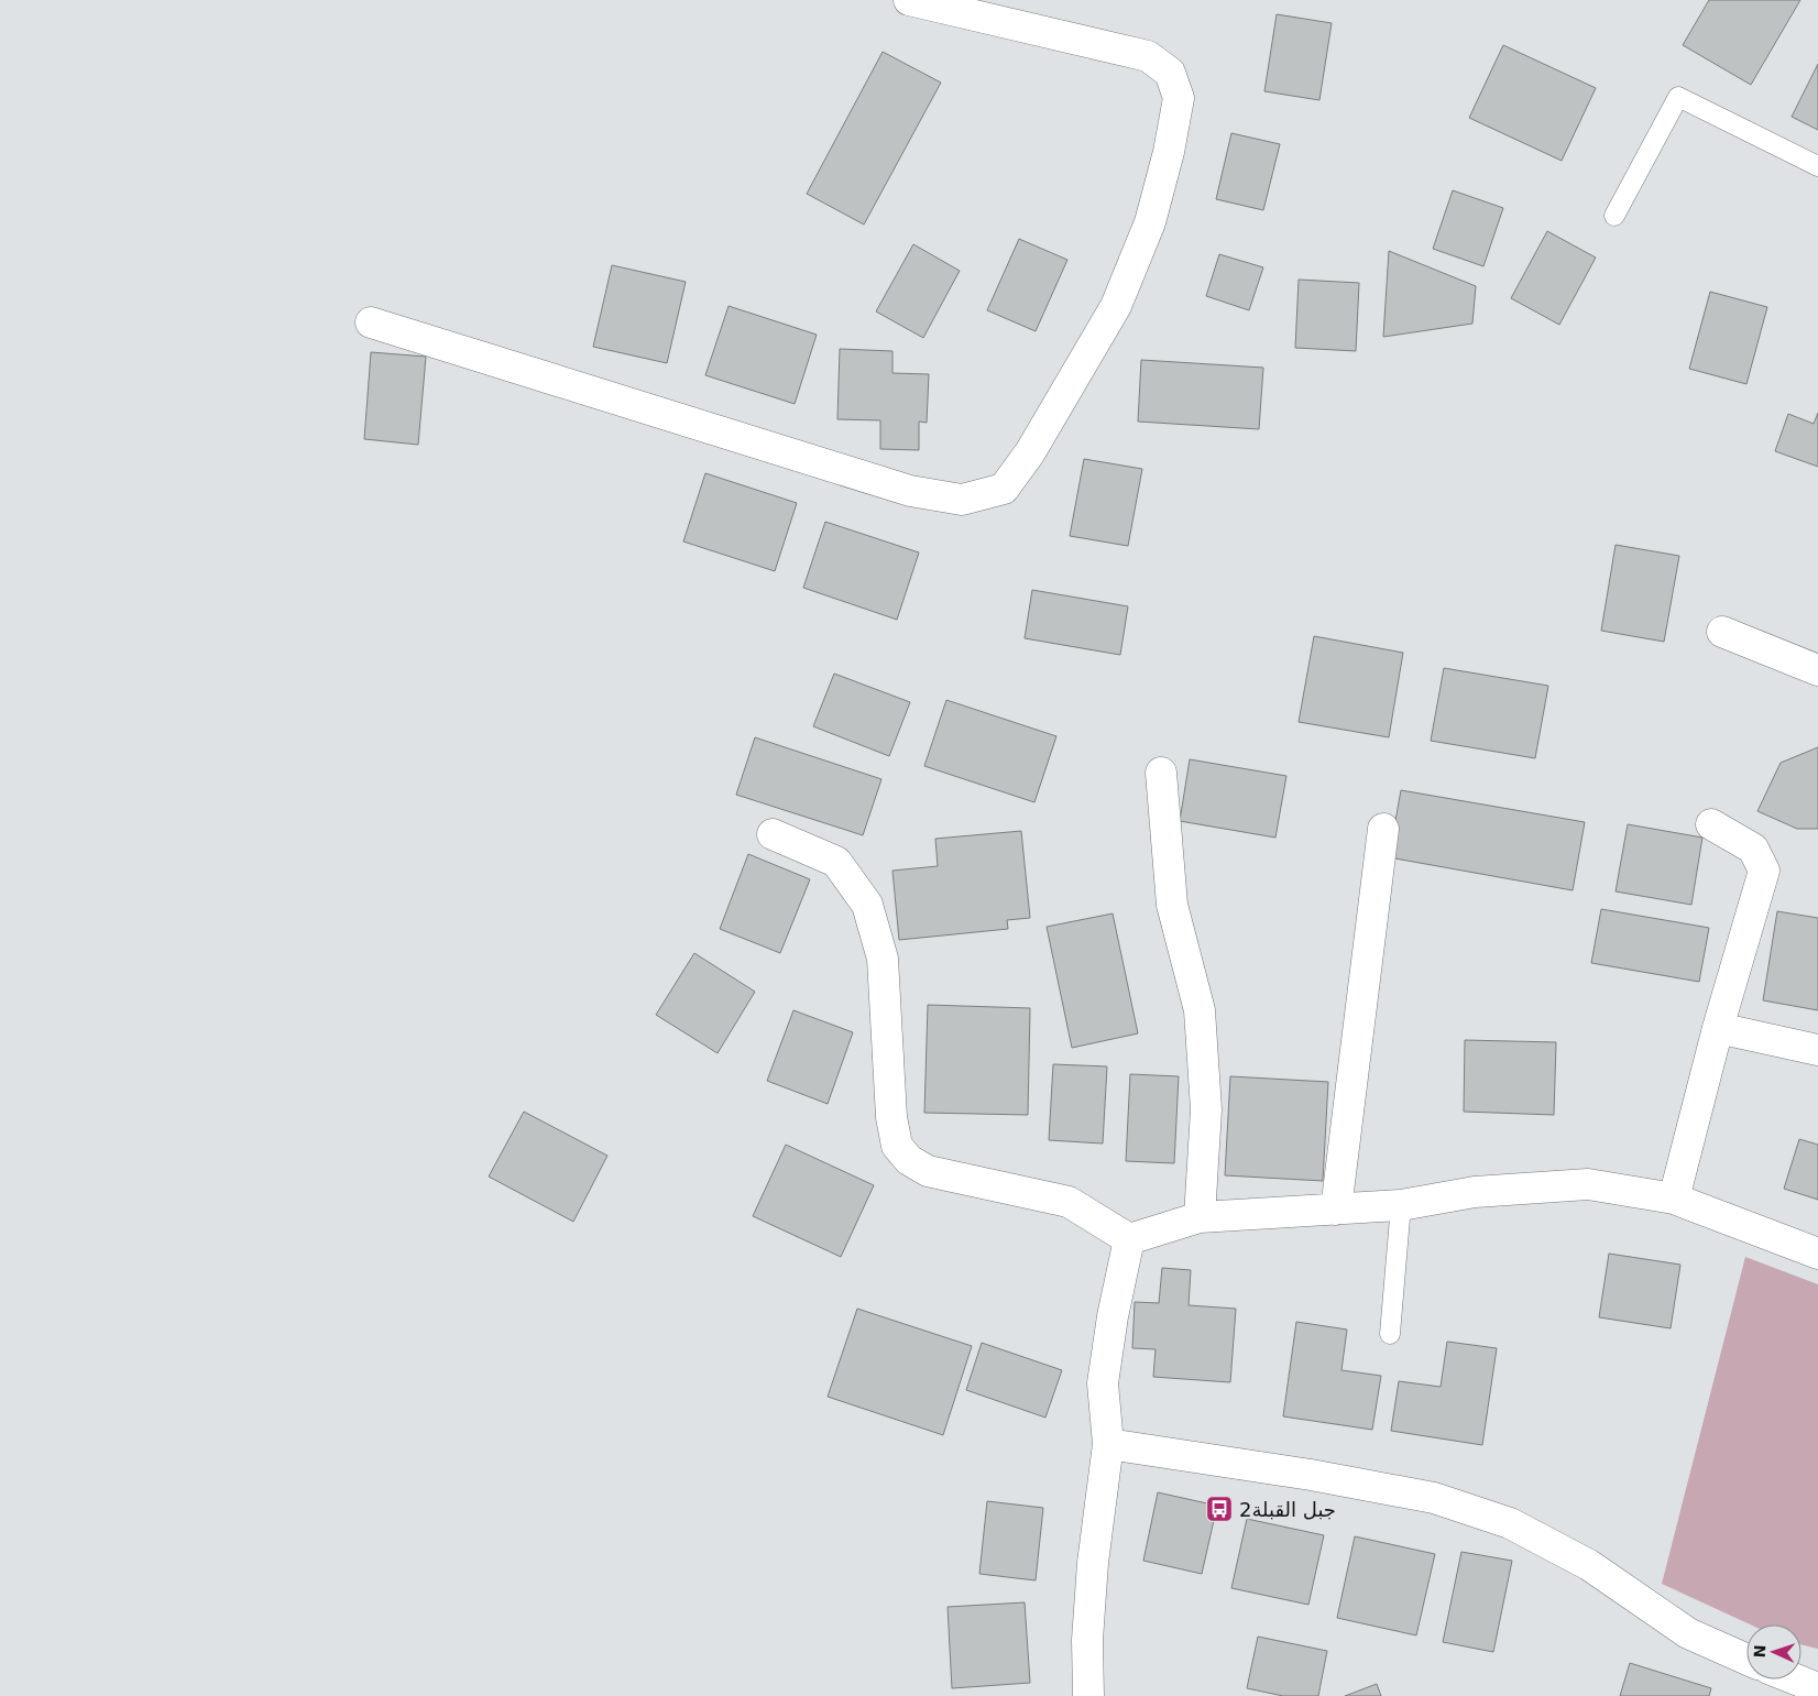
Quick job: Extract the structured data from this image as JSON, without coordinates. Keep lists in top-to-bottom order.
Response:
{
  "places": {
    "bus stop": ["جبل القبلة2"]
  },
  "north": "left"
}
